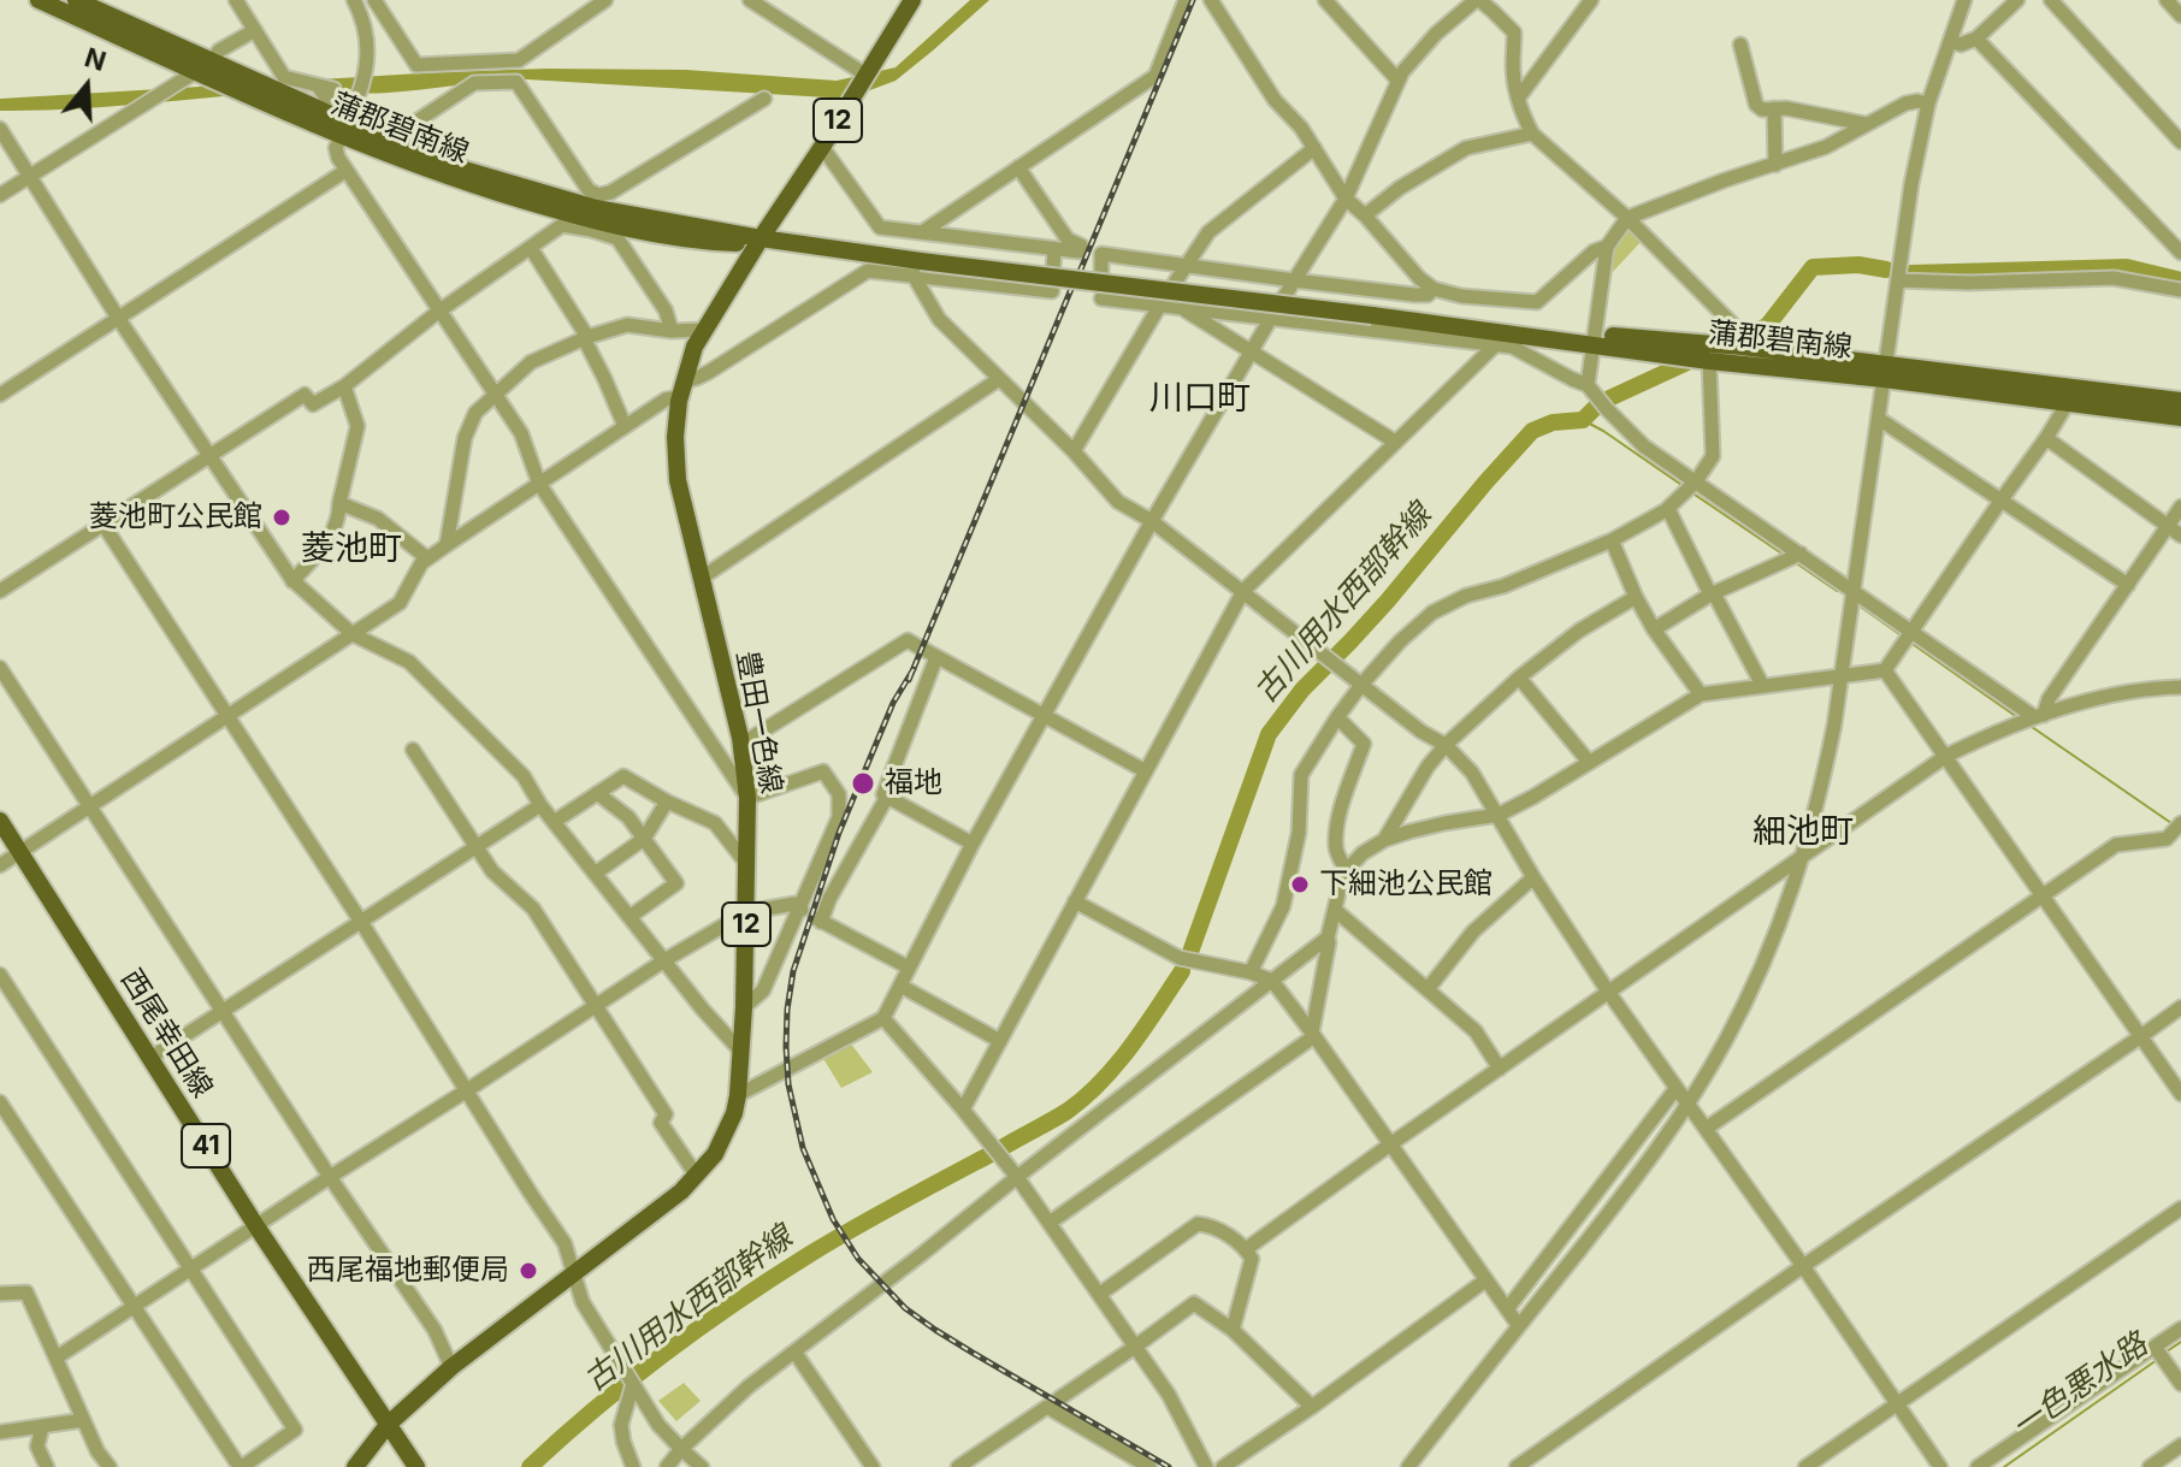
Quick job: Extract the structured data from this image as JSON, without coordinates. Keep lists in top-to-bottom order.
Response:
{
  "streets": {
    "main road": [
      "12",
      "蒲郡碧南線",
      "豊田一色線",
      "西尾幸田線",
      "41"
    ]
  },
  "crossings": [
    ["蒲郡碧南線", "豊田一色線"],
    ["豊田一色線", "西尾幸田線"]
  ],
  "districts": ["川口町", "菱池町", "細池町"],
  "water": ["古川用水西部幹線", "一色悪水路"],
  "places": [
    "菱池町公民館",
    "福地",
    "下細池公民館",
    "西尾福地郵便局"
  ],
  "north": "top"
}
